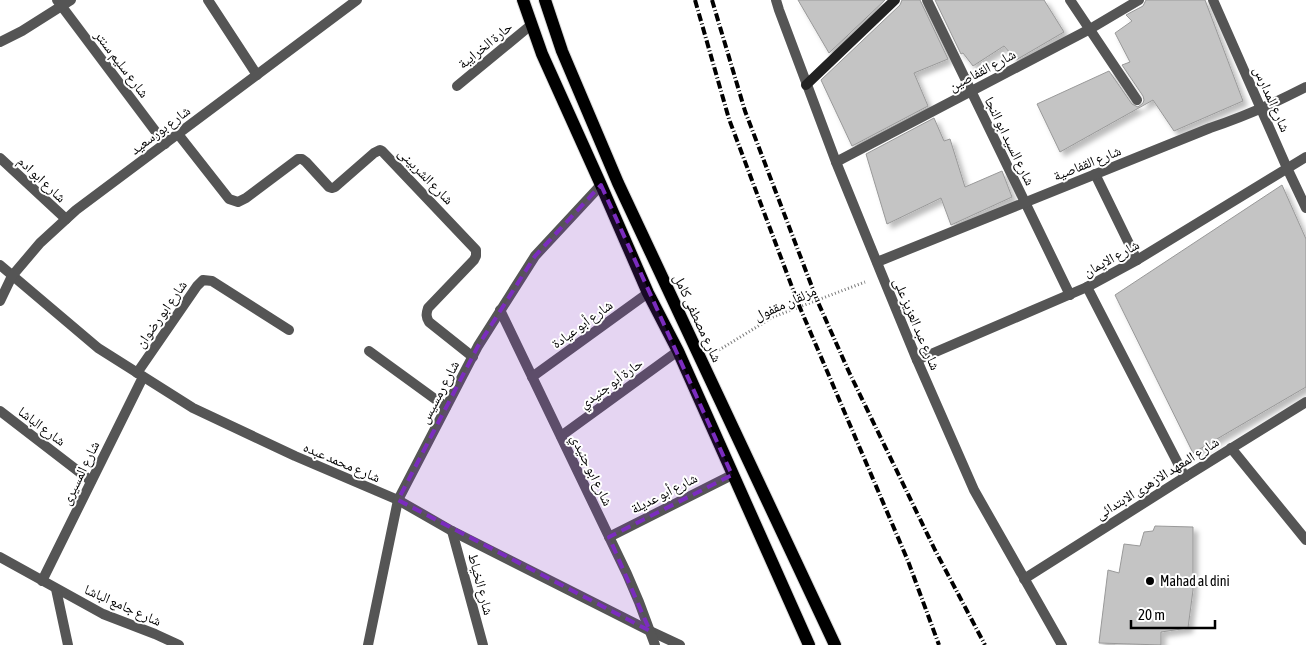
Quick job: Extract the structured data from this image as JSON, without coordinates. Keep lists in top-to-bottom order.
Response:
{
  "streets": {
    "main road": ["شارع مصطفى كامل"],
    "street": [
      "حارة الخرايبة",
      "شارع سليم سنتر",
      "شارع القفاصين",
      "شارع المدارس",
      "شارع بورسعيد",
      "شارع السيد ابو النجا",
      "شارع القفاصية",
      "شارع الشربينى",
      "شارع ابو ادم",
      "شارع الايمان",
      "شارع ابو رضوان",
      "شارع أبو عيادة",
      "شارع عبد العزيز على",
      "حارة أبو جنيدي",
      "شارع رمسيس",
      "شارع الباشا",
      "شارع محمد عبده",
      "شارع ابو جنيدي",
      "شارع المسيرى",
      "شارع المعهد الازهرى الابتدائى",
      "شارع أبو عديلة",
      "شارع الخياط",
      "شارع جامع الباشا"
    ],
    "path": ["مزلقان مقفول"]
  },
  "crossings": [
    ["شارع سليم سنتر", "شارع بورسعيد"],
    ["شارع القفاصين", "شارع السيد ابو النجا"],
    ["شارع القفاصين", "شارع عبد العزيز على"],
    ["شارع المدارس", "شارع القفاصية"],
    ["شارع المدارس", "شارع الايمان"],
    ["شارع بورسعيد", "شارع الشربينى"],
    ["شارع بورسعيد", "شارع ابو ادم"],
    ["شارع بورسعيد", "شارع محمد عبده"],
    ["شارع السيد ابو النجا", "شارع القفاصية"],
    ["شارع السيد ابو النجا", "شارع الايمان"],
    ["شارع القفاصية", "شارع عبد العزيز على"],
    ["شارع الشربينى", "شارع رمسيس"],
    ["شارع الايمان", "شارع عبد العزيز على"],
    ["مزلقان مقفول", "شارع مصطفى كامل"],
    ["مزلقان مقفول", "شارع عبد العزيز على"],
    ["شارع ابو رضوان", "شارع محمد عبده"],
    ["شارع ابو رضوان", "شارع المسيرى"],
    ["شارع أبو عيادة", "شارع ابو جنيدي"],
    ["شارع عبد العزيز على", "شارع المعهد الازهرى الابتدائى"],
    ["حارة أبو جنيدي", "شارع ابو جنيدي"],
    ["شارع رمسيس", "شارع محمد عبده"],
    ["شارع رمسيس", "شارع ابو جنيدي"],
    ["شارع الباشا", "شارع المسيرى"],
    ["شارع محمد عبده", "شارع ابو جنيدي"],
    ["شارع محمد عبده", "شارع المسيرى"],
    ["شارع محمد عبده", "شارع الخياط"],
    ["شارع ابو جنيدي", "شارع أبو عديلة"],
    ["شارع المسيرى", "شارع جامع الباشا"]
  ],
  "places": ["Mahad al dini"],
  "scale_bar": "20 m"
}
